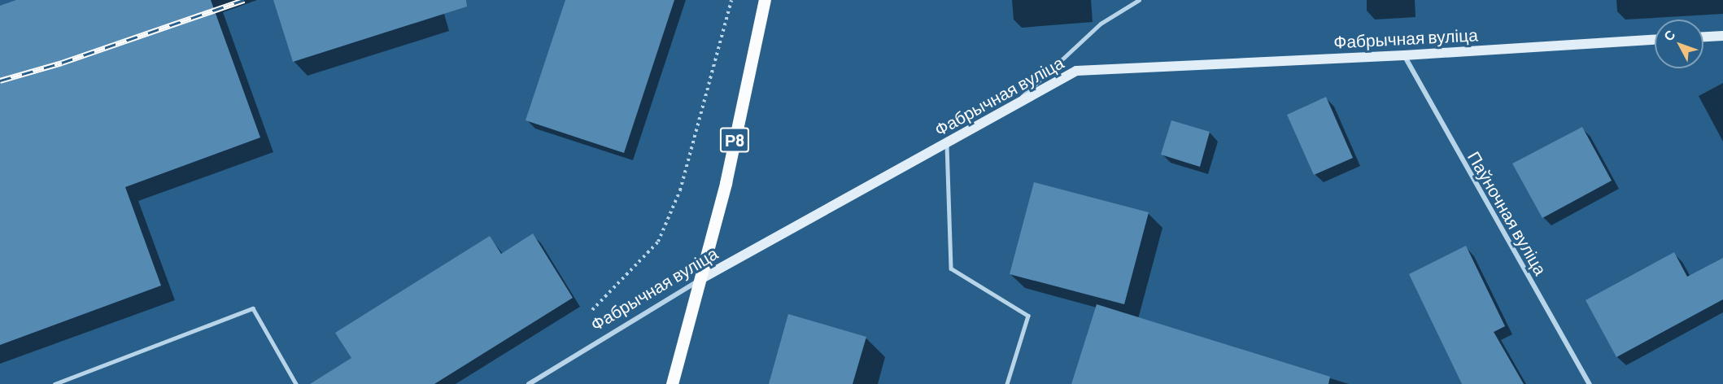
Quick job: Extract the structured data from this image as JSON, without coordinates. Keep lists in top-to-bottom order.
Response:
{
  "streets": {
    "main road": ["Р8"],
    "street": ["Фабрычная вуліца", "Паўночная вуліца"]
  },
  "crossings": [
    ["Фабрычная вуліца", "Р8"],
    ["Фабрычная вуліца", "Паўночная вуліца"]
  ],
  "north": "top left"
}
